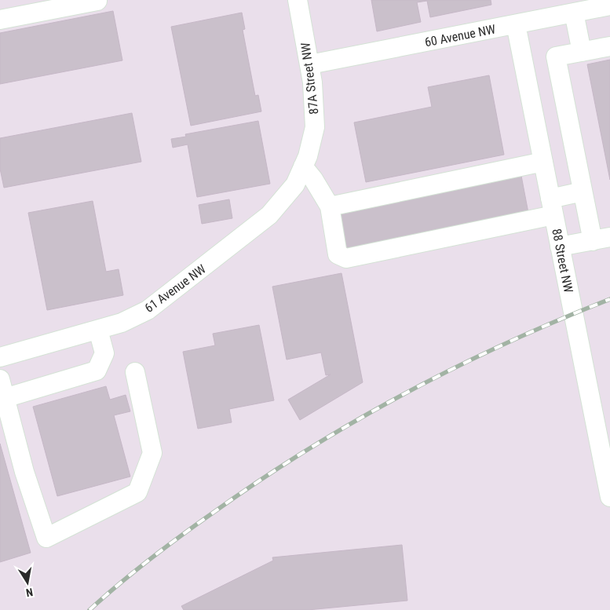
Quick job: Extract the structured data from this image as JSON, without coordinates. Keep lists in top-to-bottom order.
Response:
{
  "streets": {
    "street": [
      "60 Avenue NW",
      "87A Street NW",
      "88 Street NW",
      "61 Avenue NW"
    ]
  },
  "crossings": [
    ["60 Avenue NW", "87A Street NW"],
    ["60 Avenue NW", "88 Street NW"],
    ["87A Street NW", "61 Avenue NW"]
  ],
  "north": "bottom"
}
